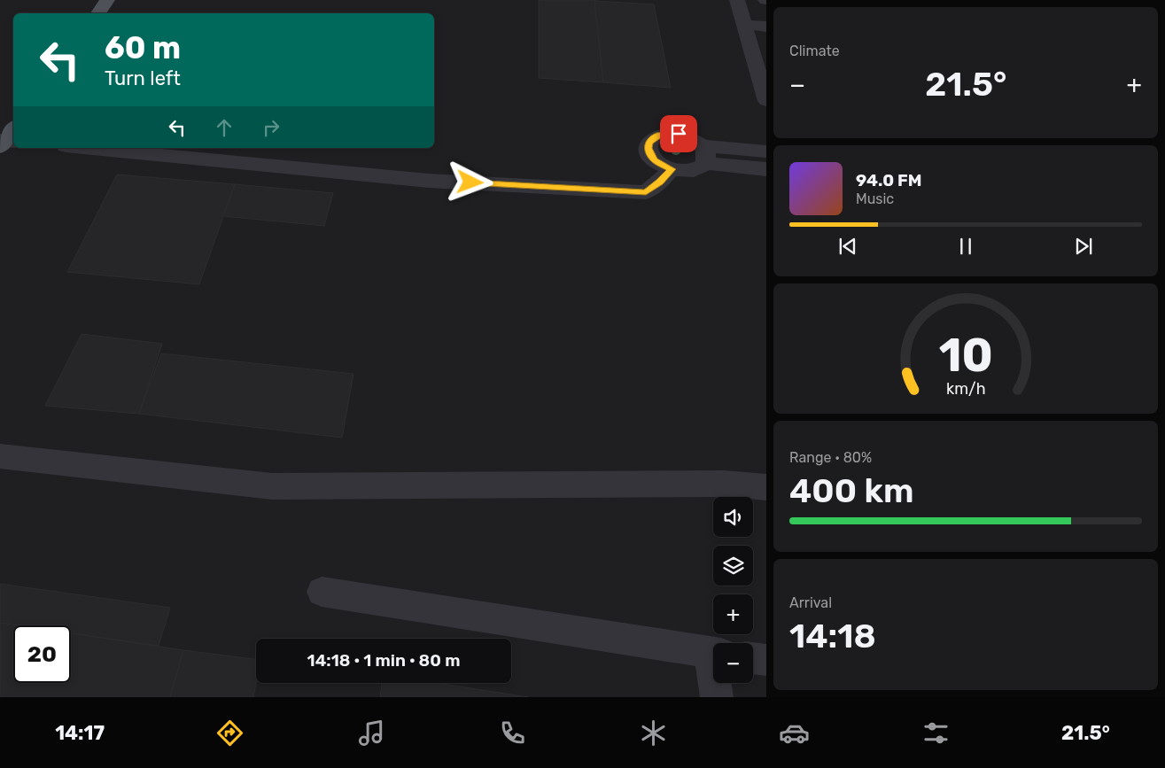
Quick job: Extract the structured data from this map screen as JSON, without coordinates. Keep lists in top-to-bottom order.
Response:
{
  "page": {
    "tile": [
      "Climate",
      ["Range · 80%", "400 km"],
      ["Arrival", "14:18"]
    ],
    "turn": ["60 m", "Turn left"],
    "heat": ["−", "21.5°", "+"],
    "song": ["94.0 FM", "Music"],
    "map_buttons": ["+", "−"],
    "limit": "20",
    "trip": "14:18 · 1 min · 80 m",
    "tabs": ["14:17", "21.5°"],
    "gauge": ["10", "km/h"]
  }
}
